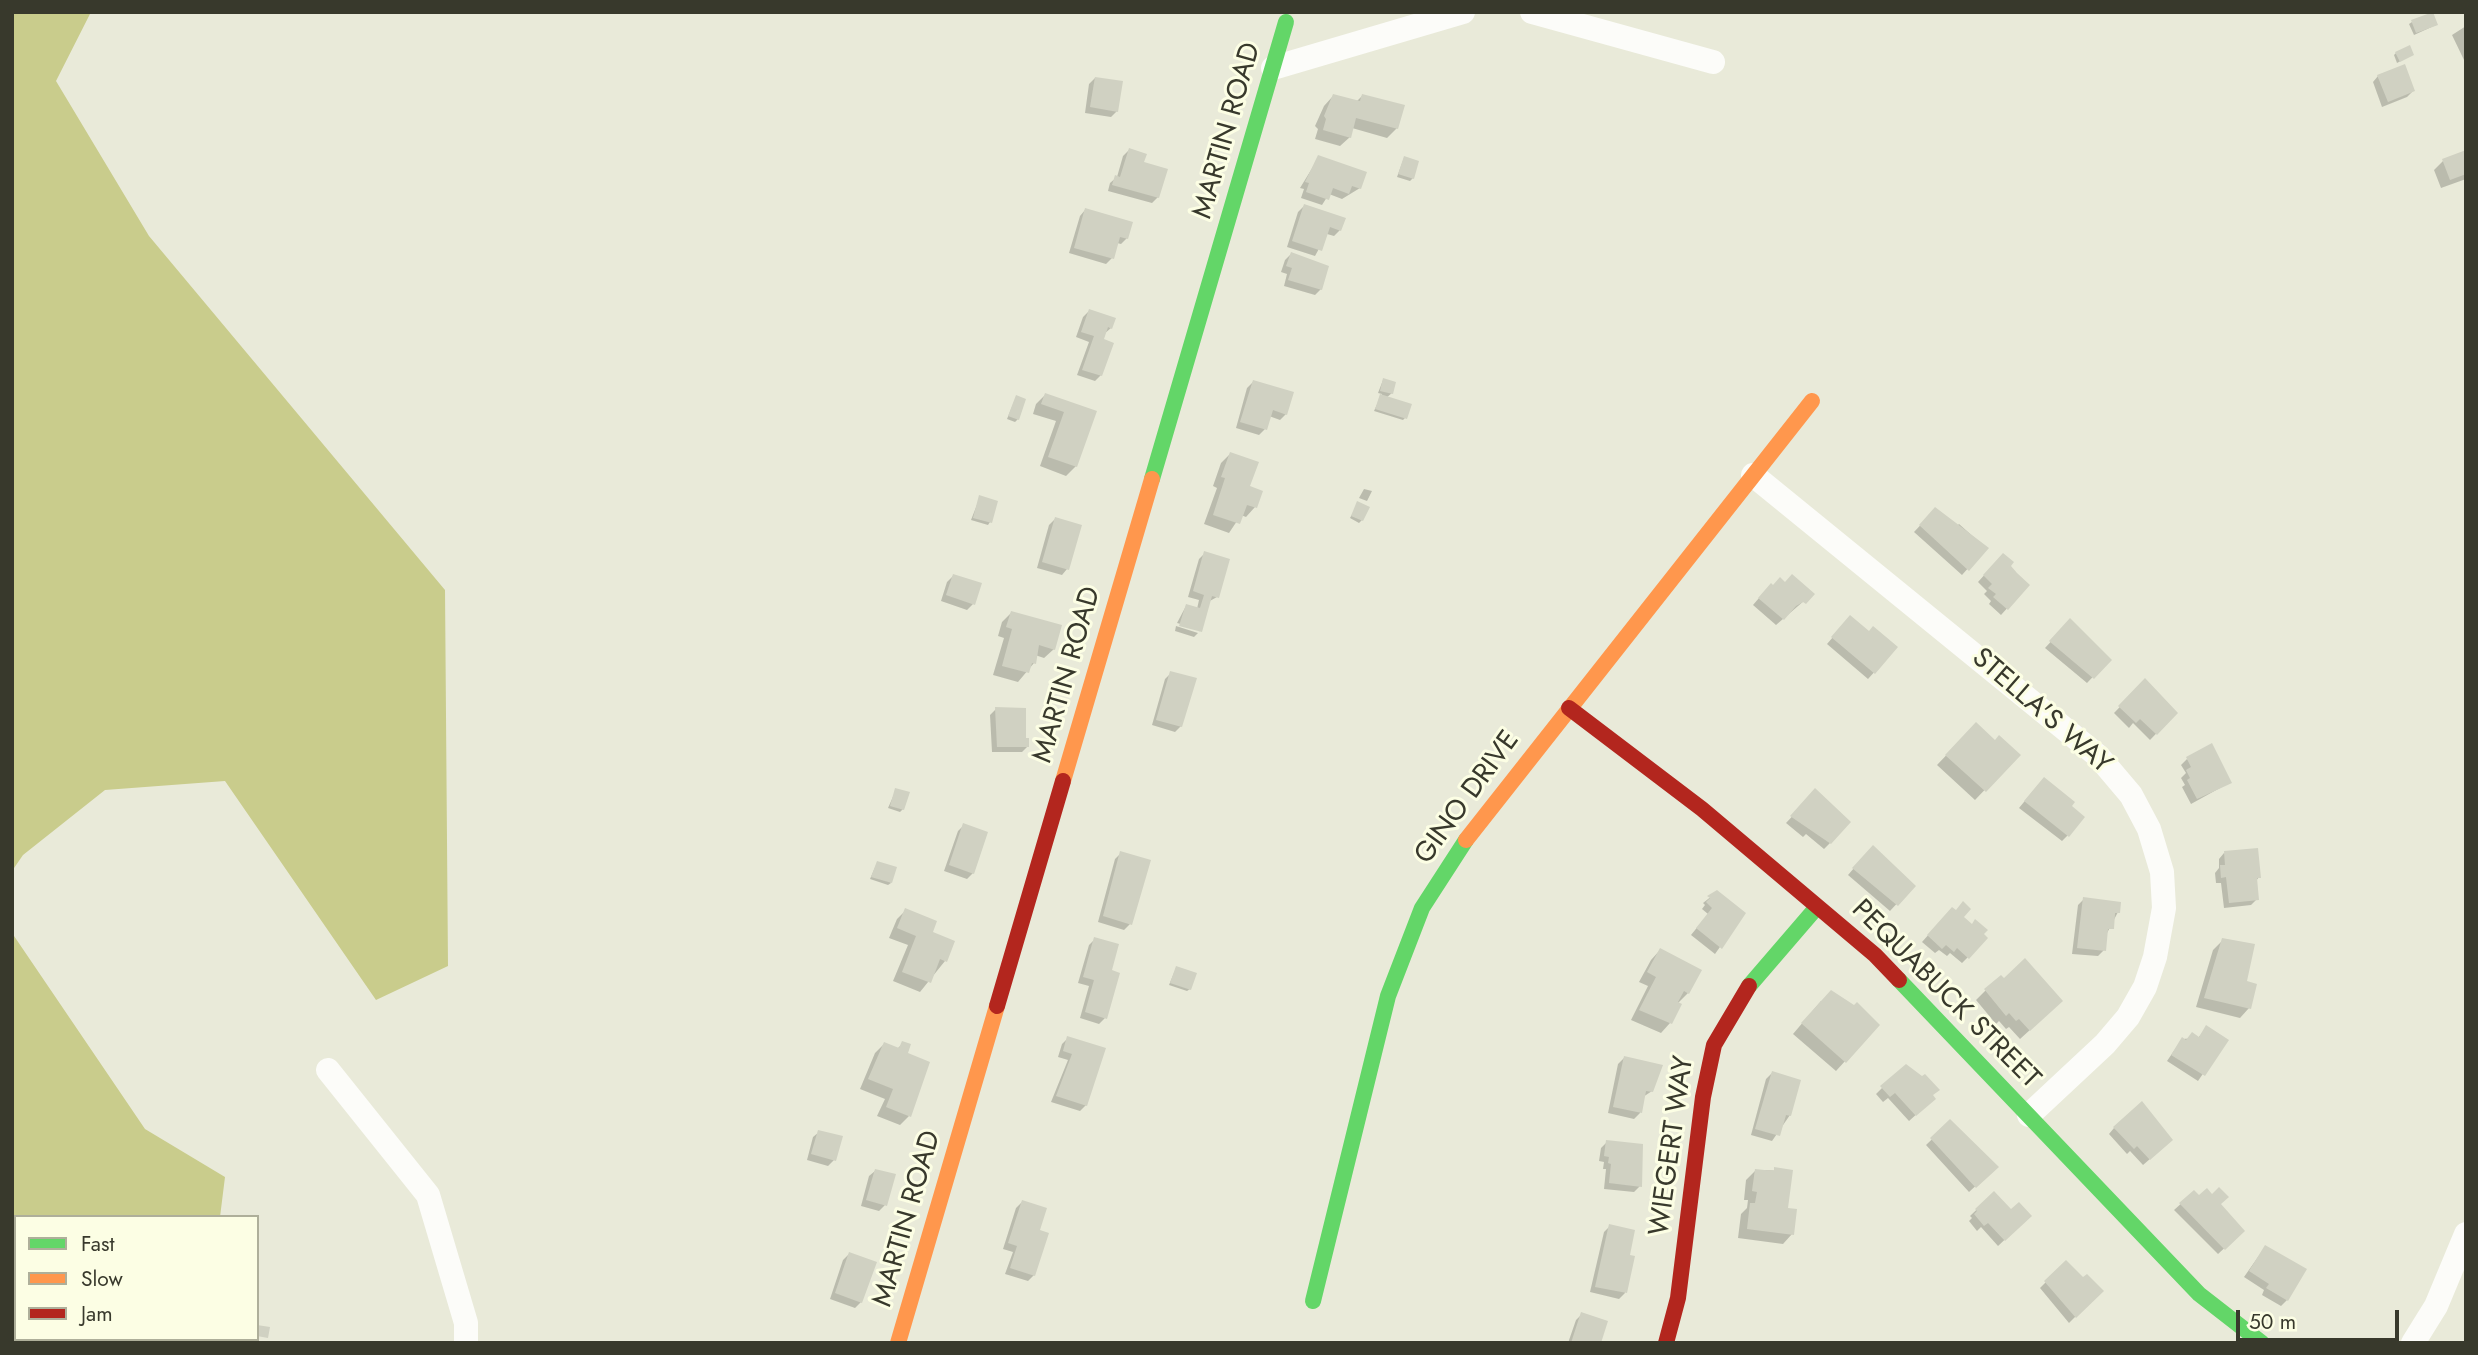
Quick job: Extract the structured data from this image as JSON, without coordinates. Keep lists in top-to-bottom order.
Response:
{
  "streets": {
    "street": [
      "MARTIN ROAD",
      "STELLA'S WAY",
      "GINO DRIVE",
      "PEQUABUCK STREET",
      "WIEGERT WAY"
    ]
  },
  "crossings": [
    ["STELLA'S WAY", "GINO DRIVE"],
    ["STELLA'S WAY", "PEQUABUCK STREET"],
    ["GINO DRIVE", "PEQUABUCK STREET"],
    ["PEQUABUCK STREET", "WIEGERT WAY"]
  ],
  "legend": ["Fast", "Slow", "Jam"],
  "scale_bar": "50 m"
}
